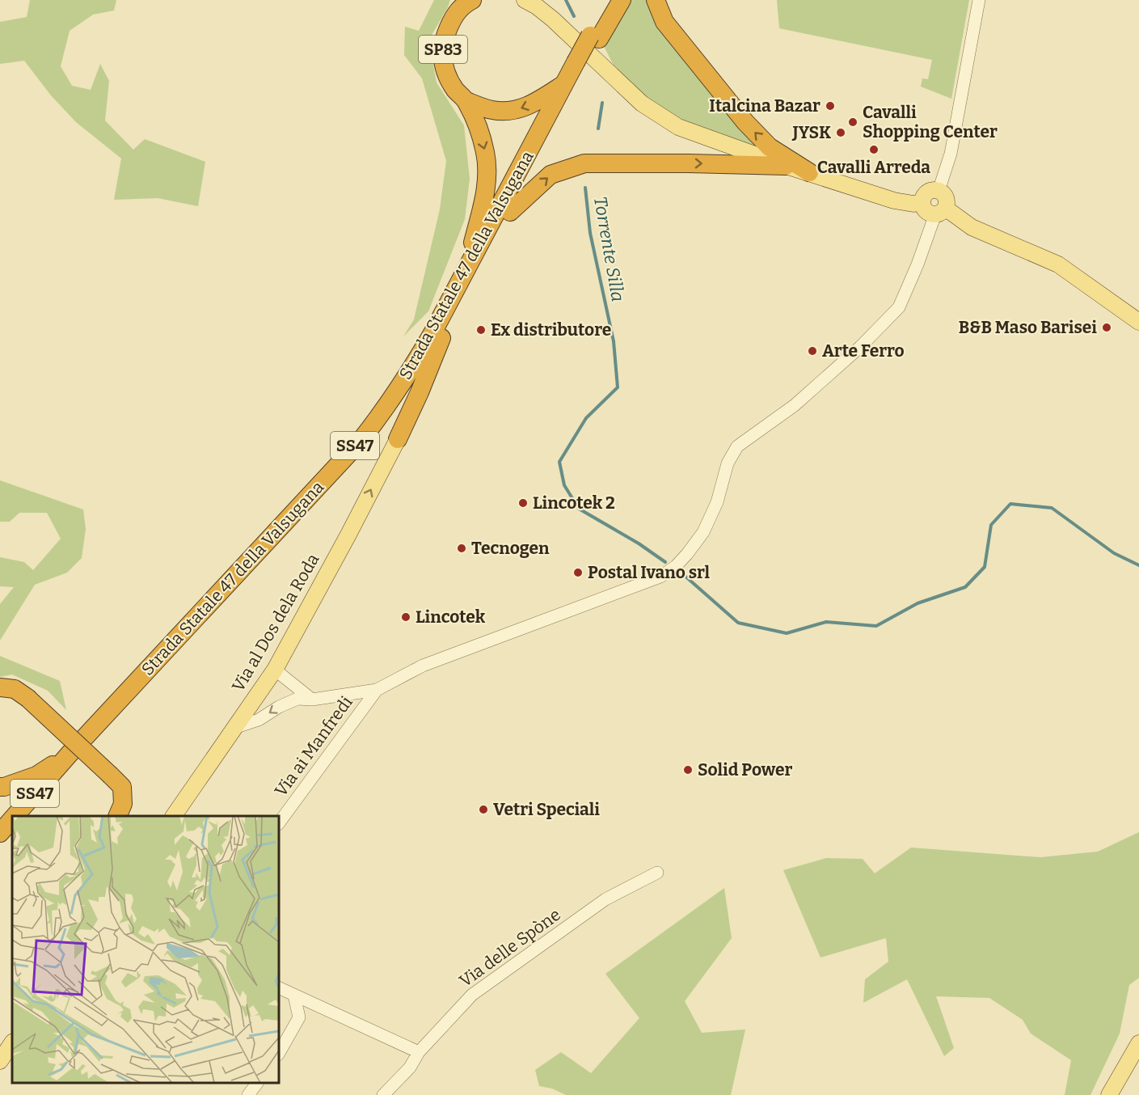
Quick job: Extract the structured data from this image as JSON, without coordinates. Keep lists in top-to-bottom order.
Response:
{
  "streets": {
    "highway": ["SP83", "Strada Statale 47 della Valsugana", "SS47"],
    "main road": ["Via al Dos dela Roda"],
    "street": ["Via ai Manfredi", "Via delle Spòne"]
  },
  "crossings": [
    ["Via al Dos dela Roda", "Via ai Manfredi"]
  ],
  "one_way": ["Via al Dos dela Roda"],
  "water": ["Torrente Silla"],
  "places": [
    "Italcina Bazar",
    "Cavalli Shopping Center",
    "JYSK",
    "Cavalli Arreda",
    "B&B Maso Barisei",
    "Ex distributore",
    "Arte Ferro",
    "Lincotek 2",
    "Tecnogen",
    "Postal Ivano srl",
    "Lincotek",
    "Solid Power",
    "Vetri Speciali"
  ]
}
